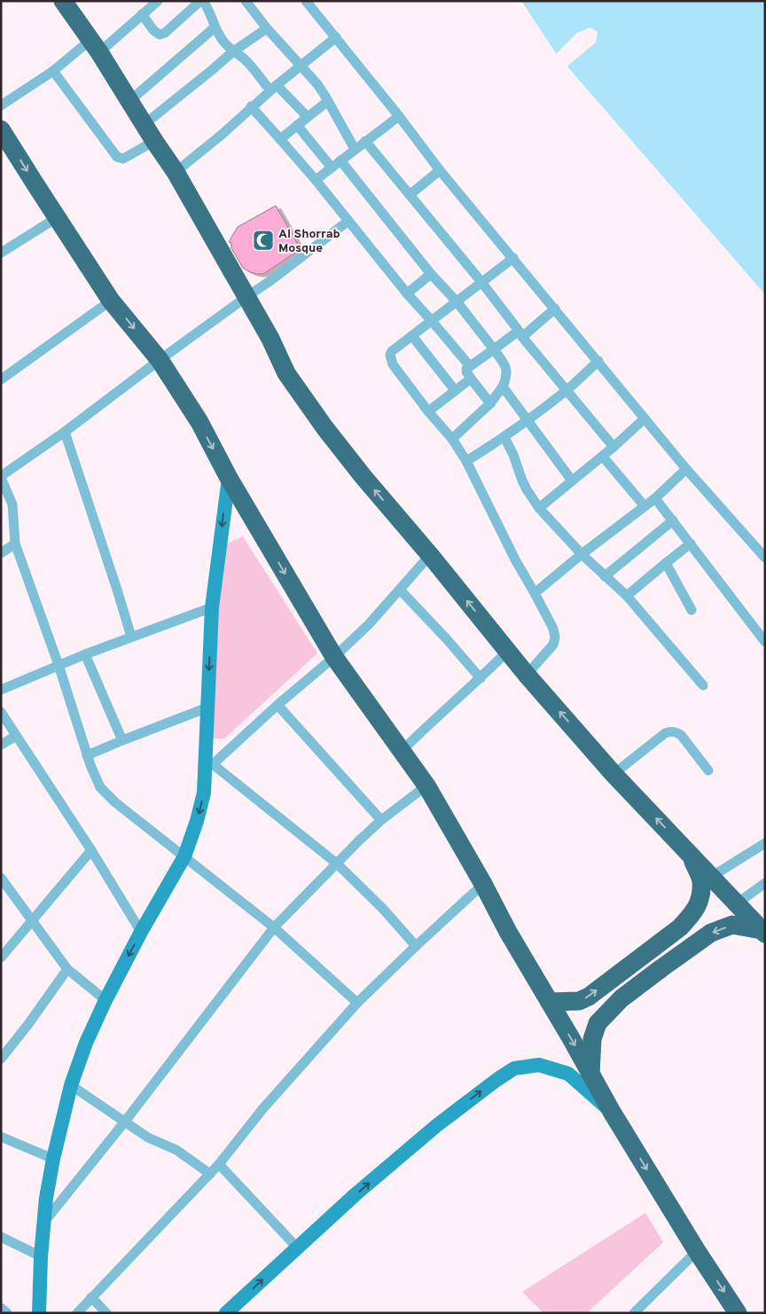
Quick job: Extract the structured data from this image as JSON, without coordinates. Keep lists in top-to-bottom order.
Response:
{
  "places": {
    "mosque": ["Al Shorrab Mosque"]
  }
}
